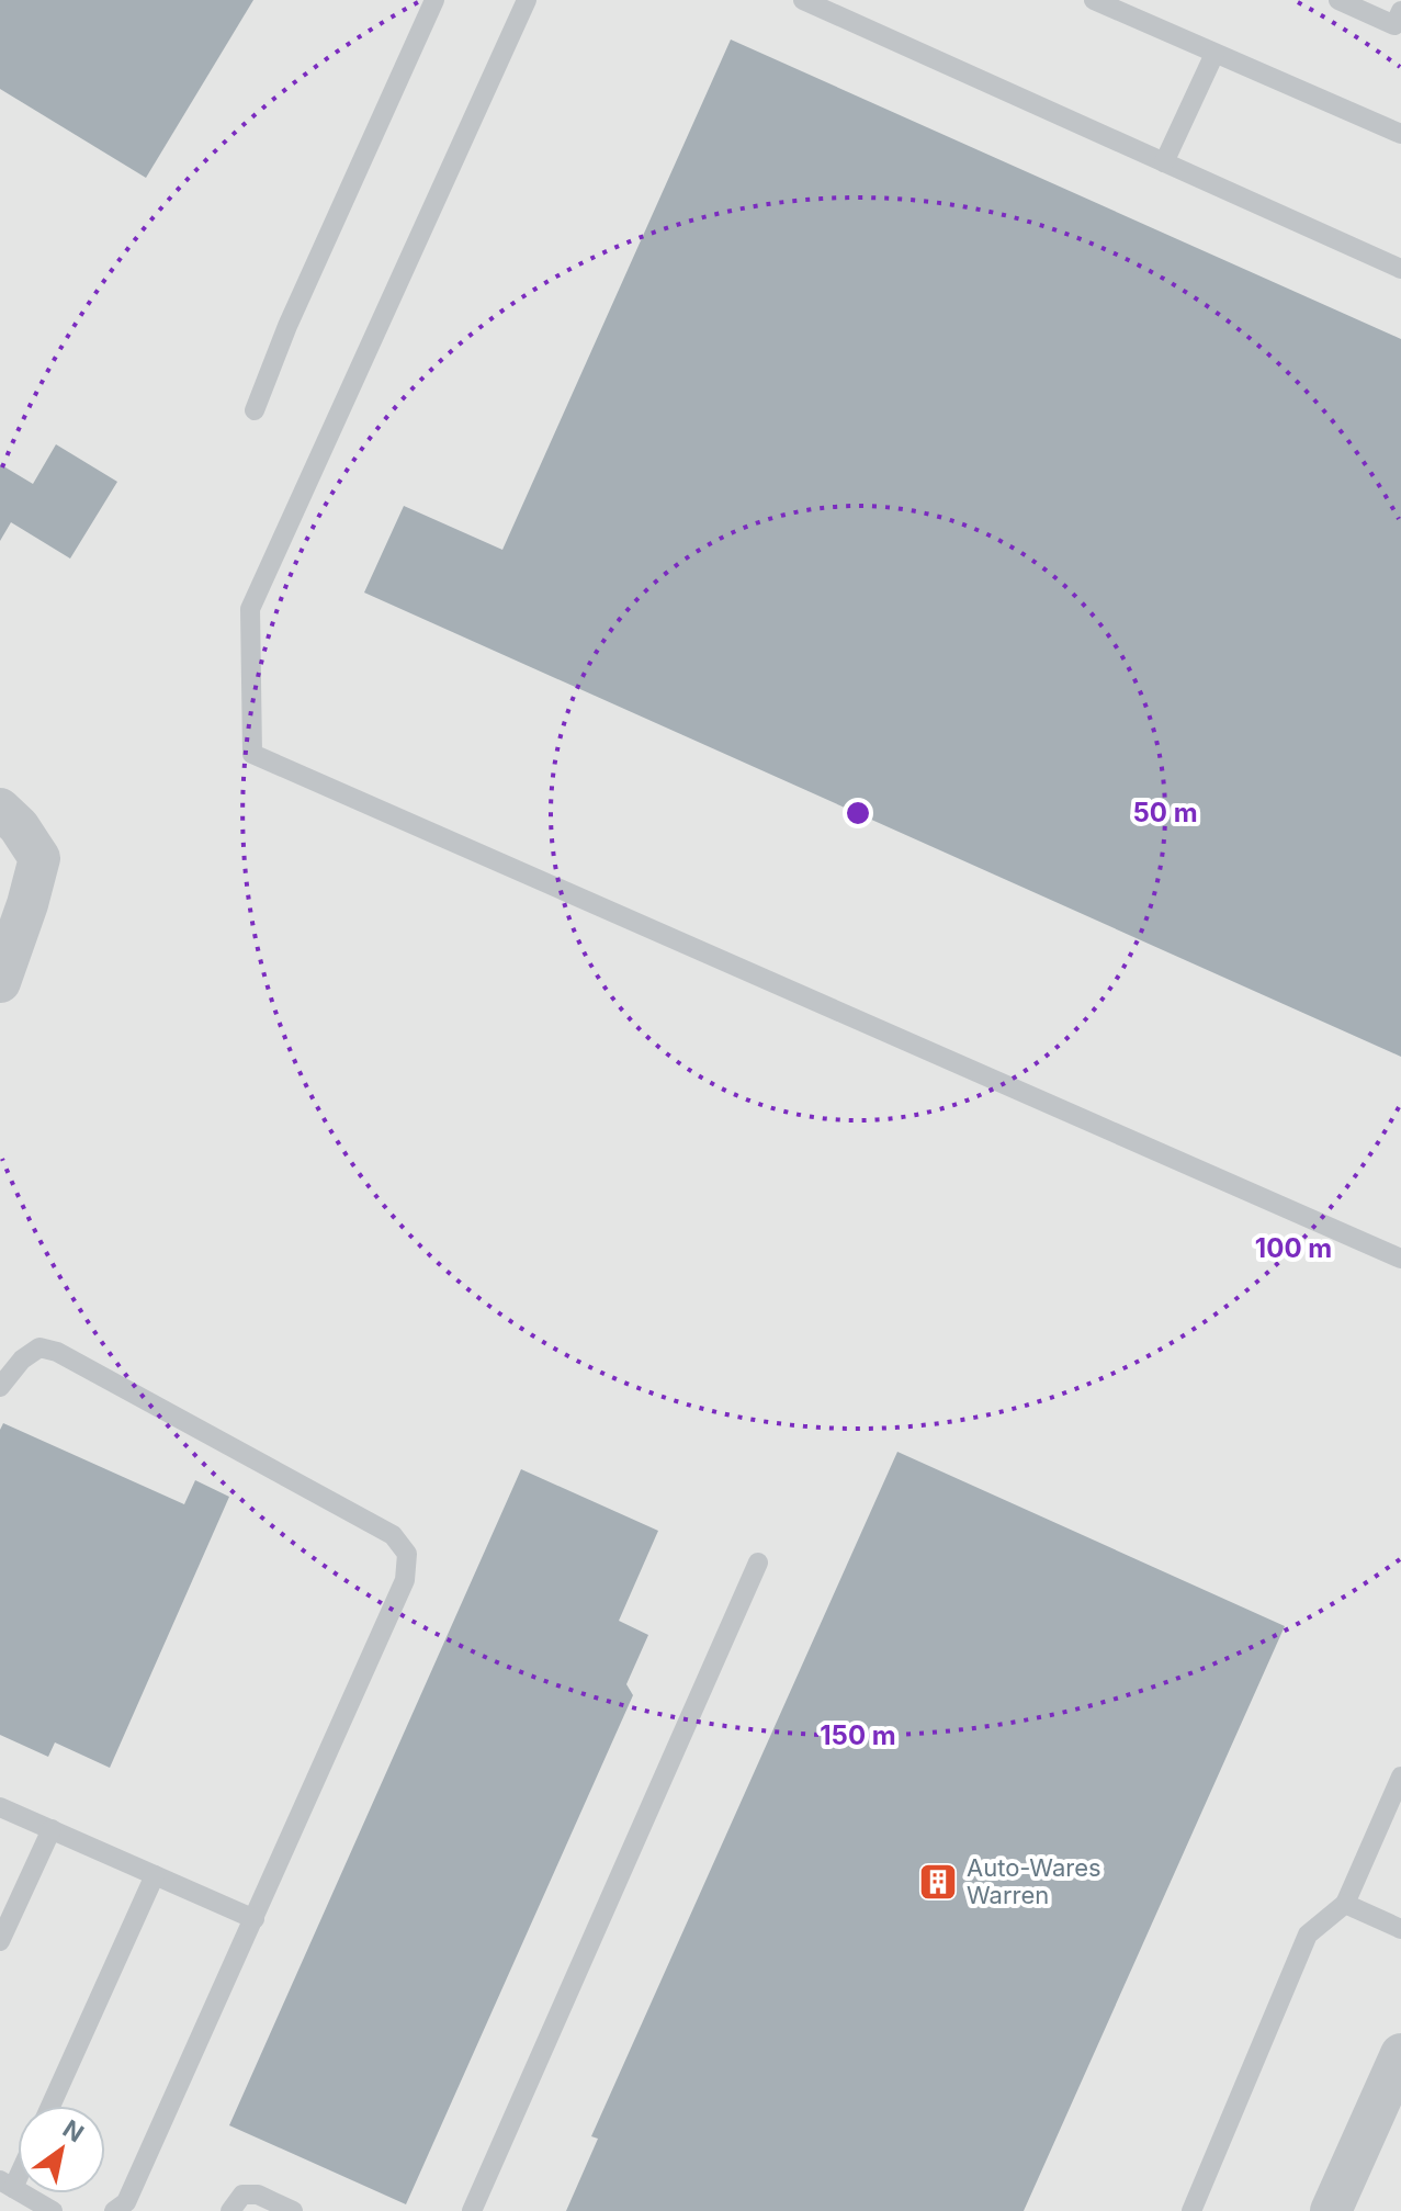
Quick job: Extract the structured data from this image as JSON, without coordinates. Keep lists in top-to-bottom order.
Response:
{
  "places": {
    "building": ["Auto-Wares Warren"]
  },
  "north": "top right",
  "rings": ["50 m", "100 m", "150 m"]
}
